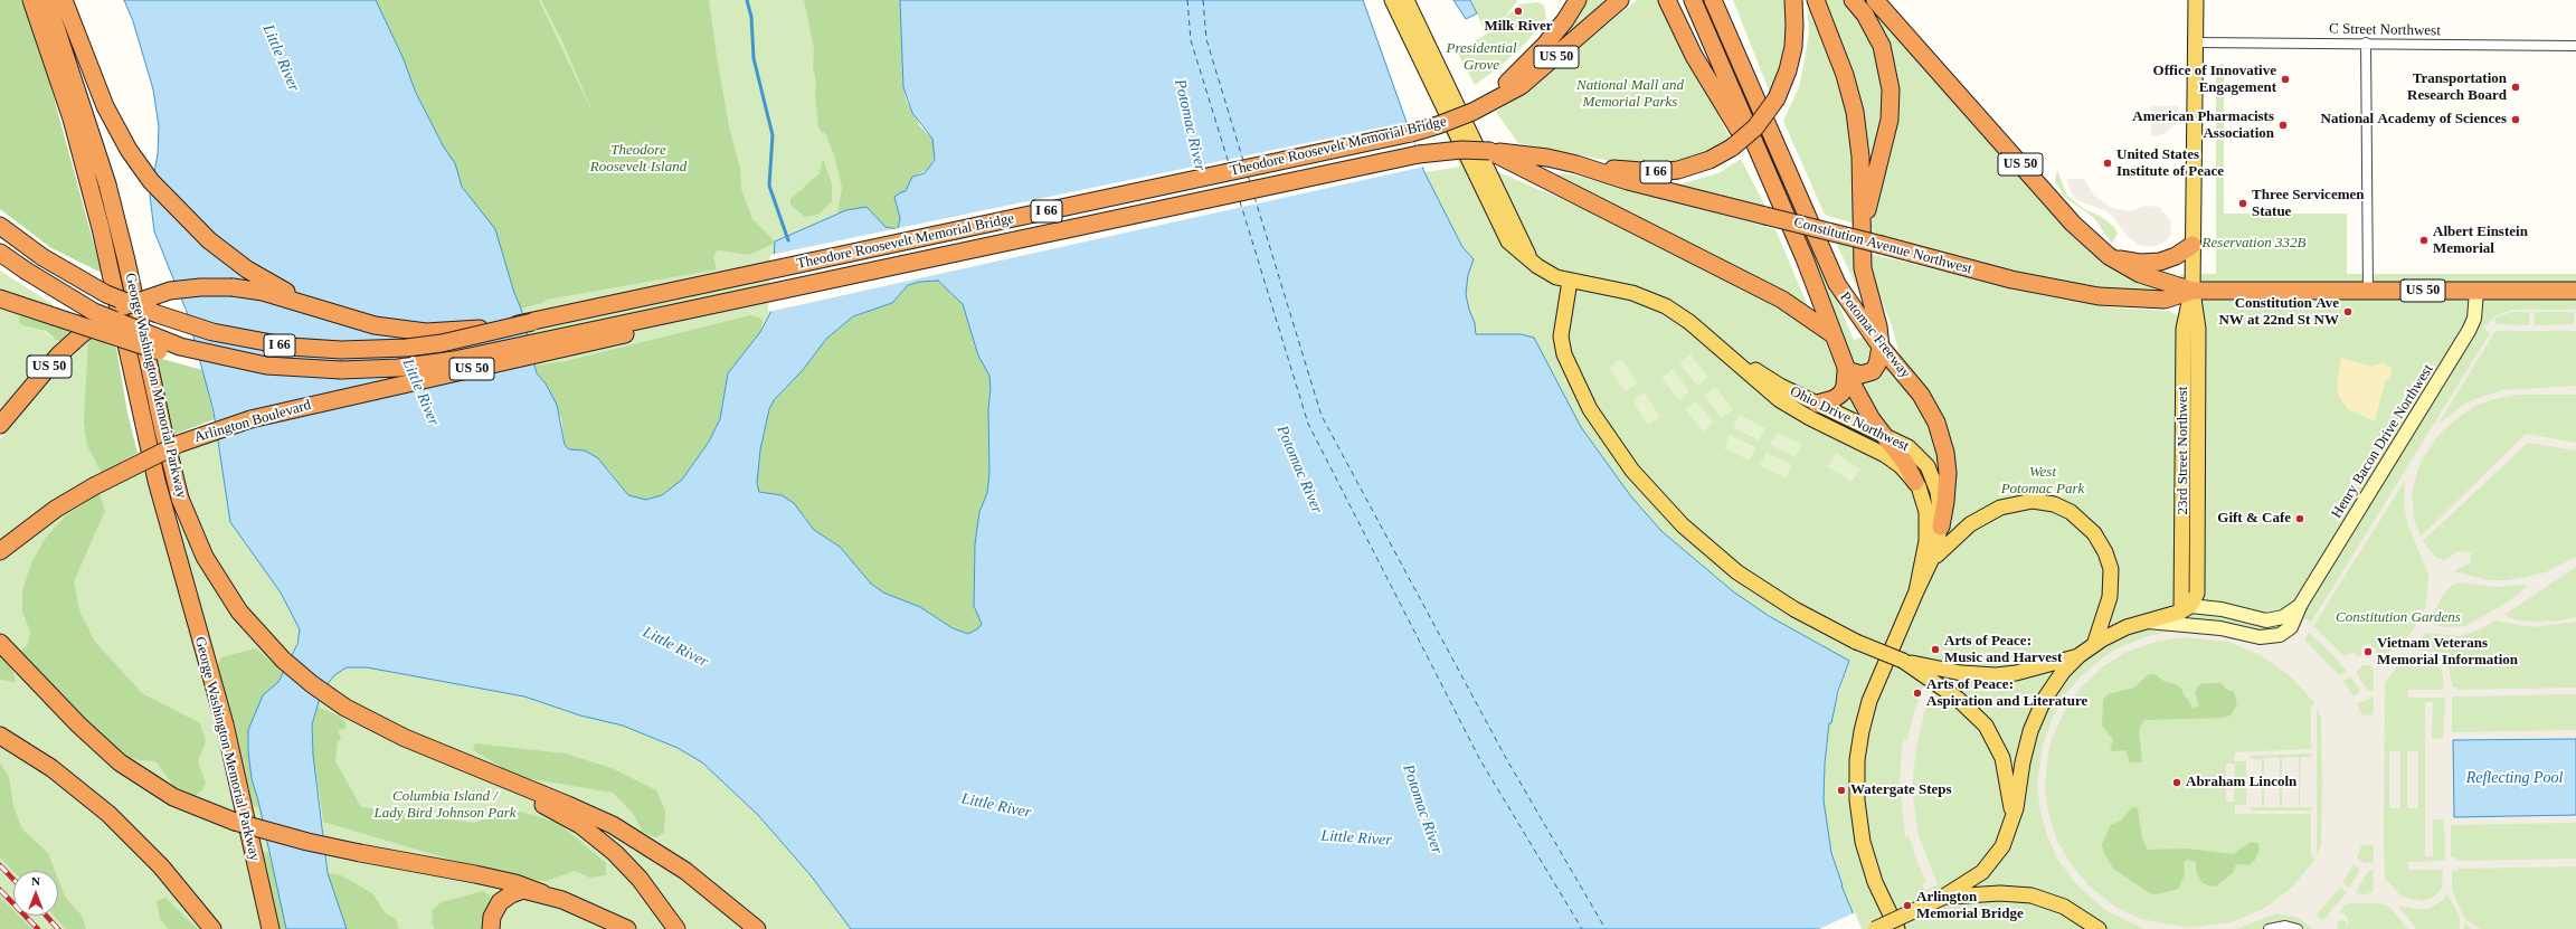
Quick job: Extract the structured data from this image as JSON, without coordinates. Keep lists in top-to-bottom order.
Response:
{
  "streets": {
    "highway": [
      "US 50",
      "Theodore Roosevelt Memorial Bridge",
      "I 66",
      "Constitution Avenue Northwest",
      "Potomac Freeway",
      "George Washington Memorial Parkway",
      "Arlington Boulevard"
    ],
    "main road": ["Ohio Drive Northwest", "23rd Street Northwest"],
    "street": ["C Street Northwest", "Henry Bacon Drive Northwest"]
  },
  "crossings": [
    ["C Street Northwest", "23rd Street Northwest"],
    ["US 50", "Theodore Roosevelt Memorial Bridge"],
    ["US 50", "I 66"],
    ["Theodore Roosevelt Memorial Bridge", "I 66"],
    ["Theodore Roosevelt Memorial Bridge", "Constitution Avenue Northwest"],
    ["Theodore Roosevelt Memorial Bridge", "Arlington Boulevard"],
    ["I 66", "Constitution Avenue Northwest"],
    ["Constitution Avenue Northwest", "Henry Bacon Drive Northwest"],
    ["Constitution Avenue Northwest", "23rd Street Northwest"],
    ["Potomac Freeway", "Ohio Drive Northwest"]
  ],
  "water": ["Little River", "Potomac River", "Reflecting Pool"],
  "parks": [
    "Presidential Grove",
    "National Mall and Memorial Parks",
    "Theodore Roosevelt Island",
    "Reservation 332B",
    "West Potomac Park",
    "Constitution Gardens",
    "Columbia Island / Lady Bird Johnson Park"
  ],
  "places": [
    "Milk River",
    "Office of Innovative Engagement",
    "Transportation Research Board",
    "National Academy of Sciences",
    "American Pharmacists Association",
    "United States Institute of Peace",
    "Three Servicemen Statue",
    "Albert Einstein Memorial",
    "Constitution Ave NW at 22nd St NW",
    "Gift & Cafe",
    "Arts of Peace: Music and Harvest",
    "Vietnam Veterans Memorial Information",
    "Arts of Peace: Aspiration and Literature",
    "Abraham Lincoln",
    "Watergate Steps",
    "Arlington Memorial Bridge"
  ],
  "north": "top"
}
